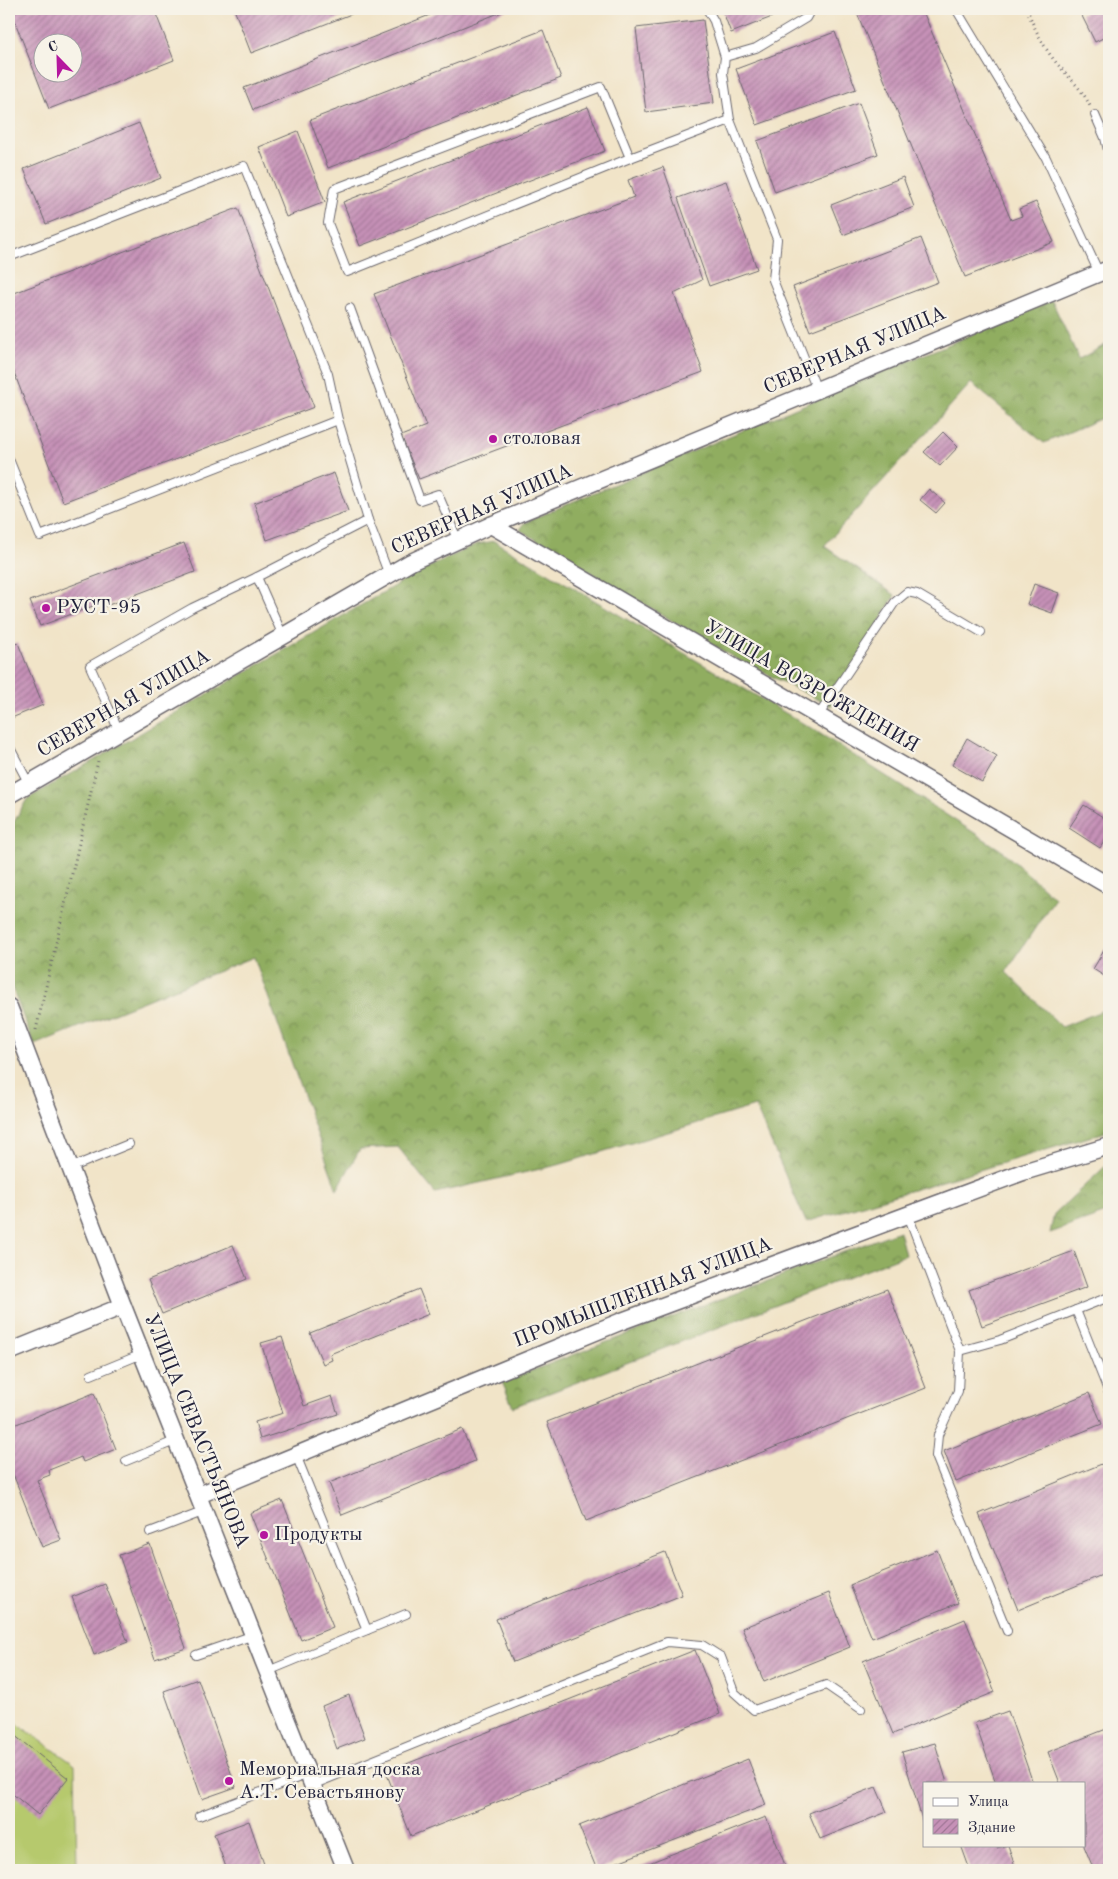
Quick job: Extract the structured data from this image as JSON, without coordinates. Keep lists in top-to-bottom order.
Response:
{
  "streets": {
    "street": [
      "СЕВЕРНАЯ УЛИЦА",
      "УЛИЦА ВОЗРОЖДЕНИЯ",
      "ПРОМЫШЛЕННАЯ УЛИЦА",
      "УЛИЦА СЕВАСТЬЯНОВА"
    ]
  },
  "crossings": [
    ["СЕВЕРНАЯ УЛИЦА", "УЛИЦА ВОЗРОЖДЕНИЯ"],
    ["ПРОМЫШЛЕННАЯ УЛИЦА", "УЛИЦА СЕВАСТЬЯНОВА"]
  ],
  "places": [
    "столовая",
    "РУСТ-95",
    "Продукты",
    "Мемориальная доска А.Т. Севастьянову"
  ],
  "legend": ["Улица", "Здание"],
  "north": "top left"
}
